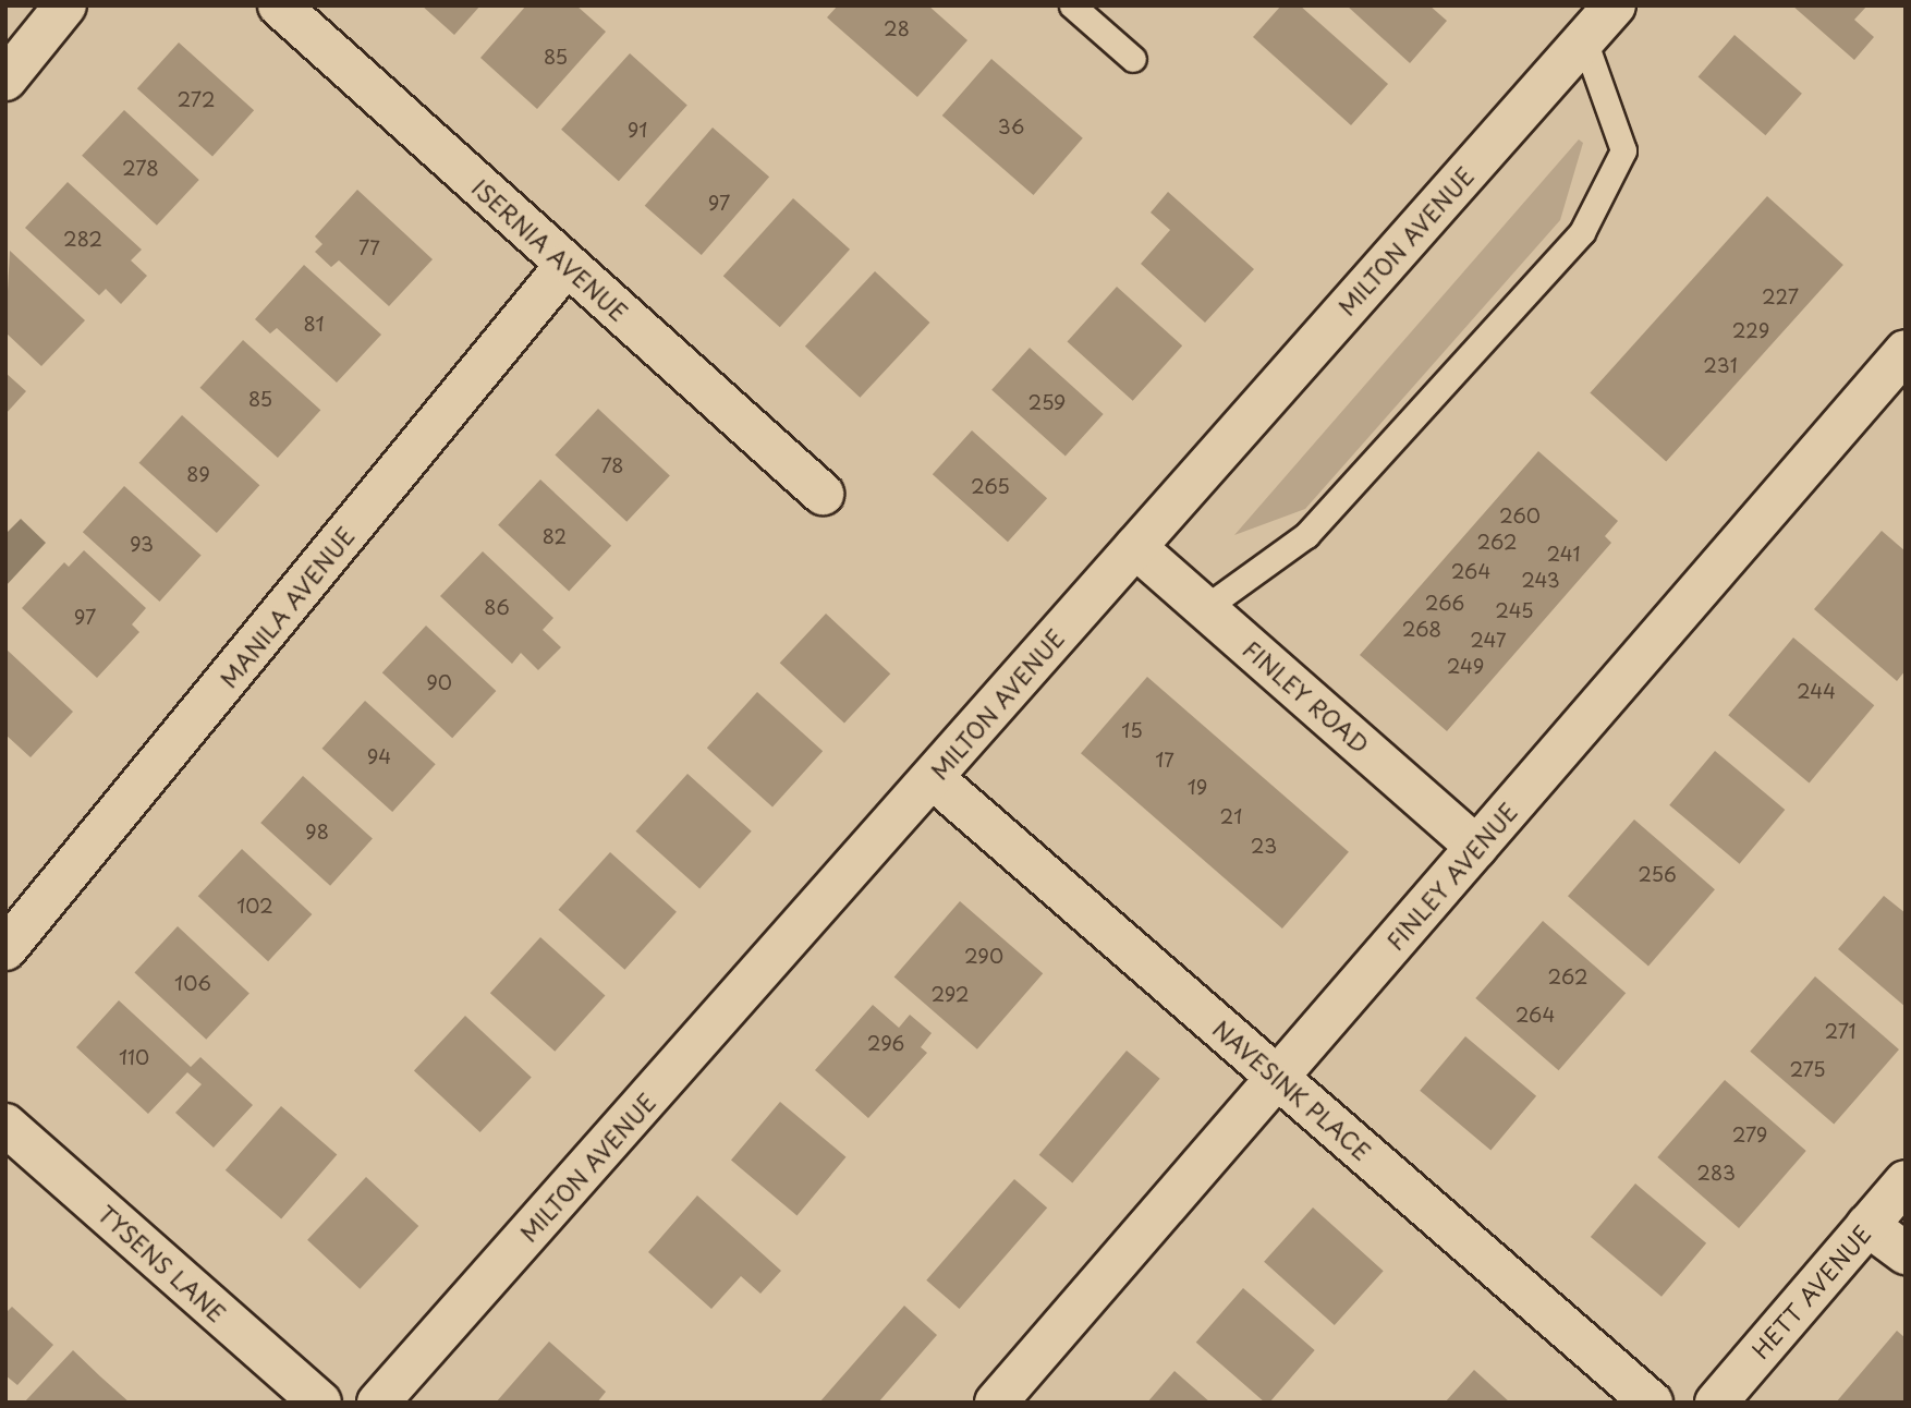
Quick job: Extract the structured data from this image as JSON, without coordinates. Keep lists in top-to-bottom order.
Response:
{
  "streets": {
    "street": [
      "MILTON AVENUE",
      "ISERNIA AVENUE",
      "MANILA AVENUE",
      "FINLEY ROAD",
      "FINLEY AVENUE",
      "NAVESINK PLACE",
      "TYSENS LANE",
      "HETT AVENUE"
    ]
  },
  "crossings": [
    ["MILTON AVENUE", "FINLEY ROAD"],
    ["MILTON AVENUE", "NAVESINK PLACE"],
    ["ISERNIA AVENUE", "MANILA AVENUE"],
    ["FINLEY ROAD", "FINLEY AVENUE"],
    ["FINLEY AVENUE", "NAVESINK PLACE"]
  ],
  "house_numbers": [
    "28",
    "85",
    "272",
    "36",
    "91",
    "278",
    "97",
    "282",
    "77",
    "227",
    "81",
    "229",
    "231",
    "85",
    "259",
    "78",
    "89",
    "265",
    "260",
    "82",
    "262",
    "93",
    "241",
    "264",
    "243",
    "266",
    "86",
    "245",
    "97",
    "268",
    "247",
    "249",
    "90",
    "244",
    "15",
    "94",
    "17",
    "19",
    "21",
    "98",
    "23",
    "256",
    "102",
    "290",
    "262",
    "106",
    "292",
    "264",
    "271",
    "296",
    "110",
    "275",
    "279",
    "283"
  ]
}
